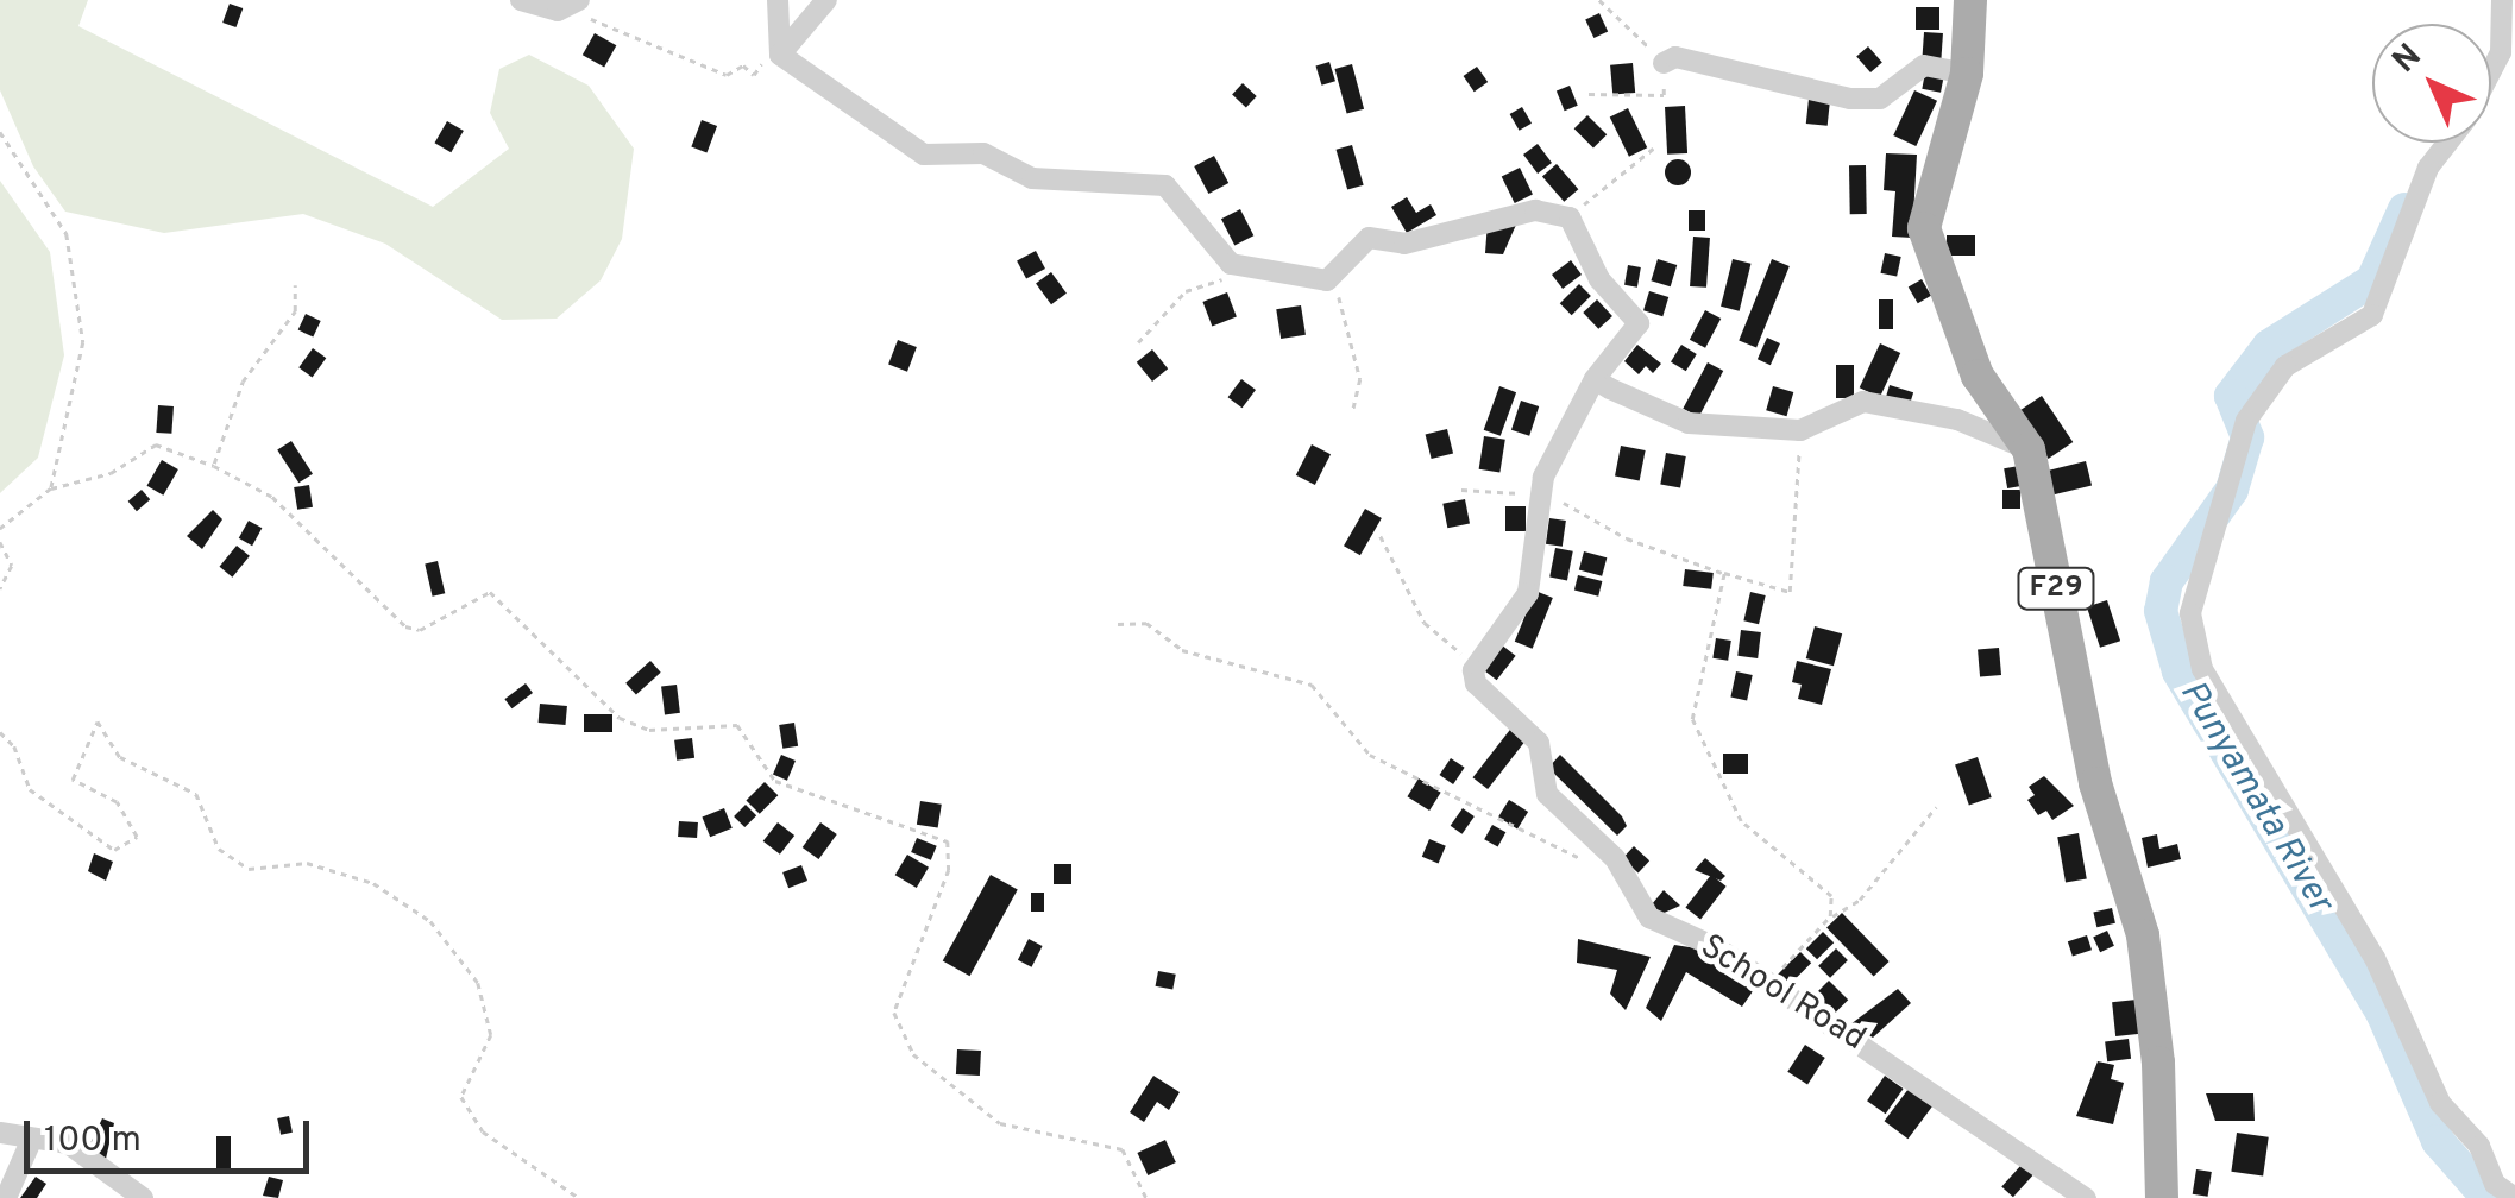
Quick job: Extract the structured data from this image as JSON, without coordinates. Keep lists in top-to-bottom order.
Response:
{
  "streets": {
    "main road": ["F29"],
    "street": ["School Road"]
  },
  "water": ["Punyamata River"],
  "scale_bar": "100 m",
  "north": "top left"
}
